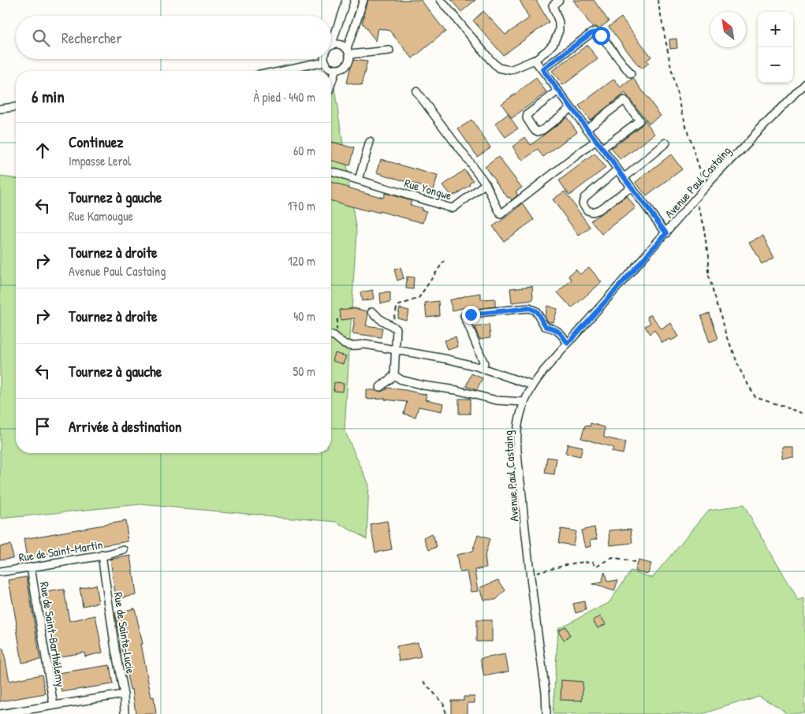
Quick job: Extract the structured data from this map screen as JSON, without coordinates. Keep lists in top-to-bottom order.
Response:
{
  "streets": {
    "street": [
      "Avenue Paul Castaing",
      "Rue Yongwe",
      "Rue de Saint-Martin",
      "Rue de Sainte-Lucie",
      "Rue de Saint-Barthélemy"
    ]
  },
  "crossings": [
    ["Rue de Saint-Martin", "Rue de Sainte-Lucie"],
    ["Rue de Saint-Martin", "Rue de Saint-Barthélemy"]
  ],
  "north": "top left",
  "page": {
    "map_buttons": ["+", "−"],
    "search": "Rechercher",
    "heading": ["6 min", "À pied · 440 m"],
    "list": [
      ["Continuez", "Impasse Lerol", "60 m"],
      ["Tournez à gauche", "Rue Kamougue", "170 m"],
      ["Tournez à droite", "Avenue Paul Castaing", "120 m"],
      ["Tournez à droite", "40 m"],
      ["Tournez à gauche", "50 m"],
      "Arrivée à destination"
    ]
  }
}
